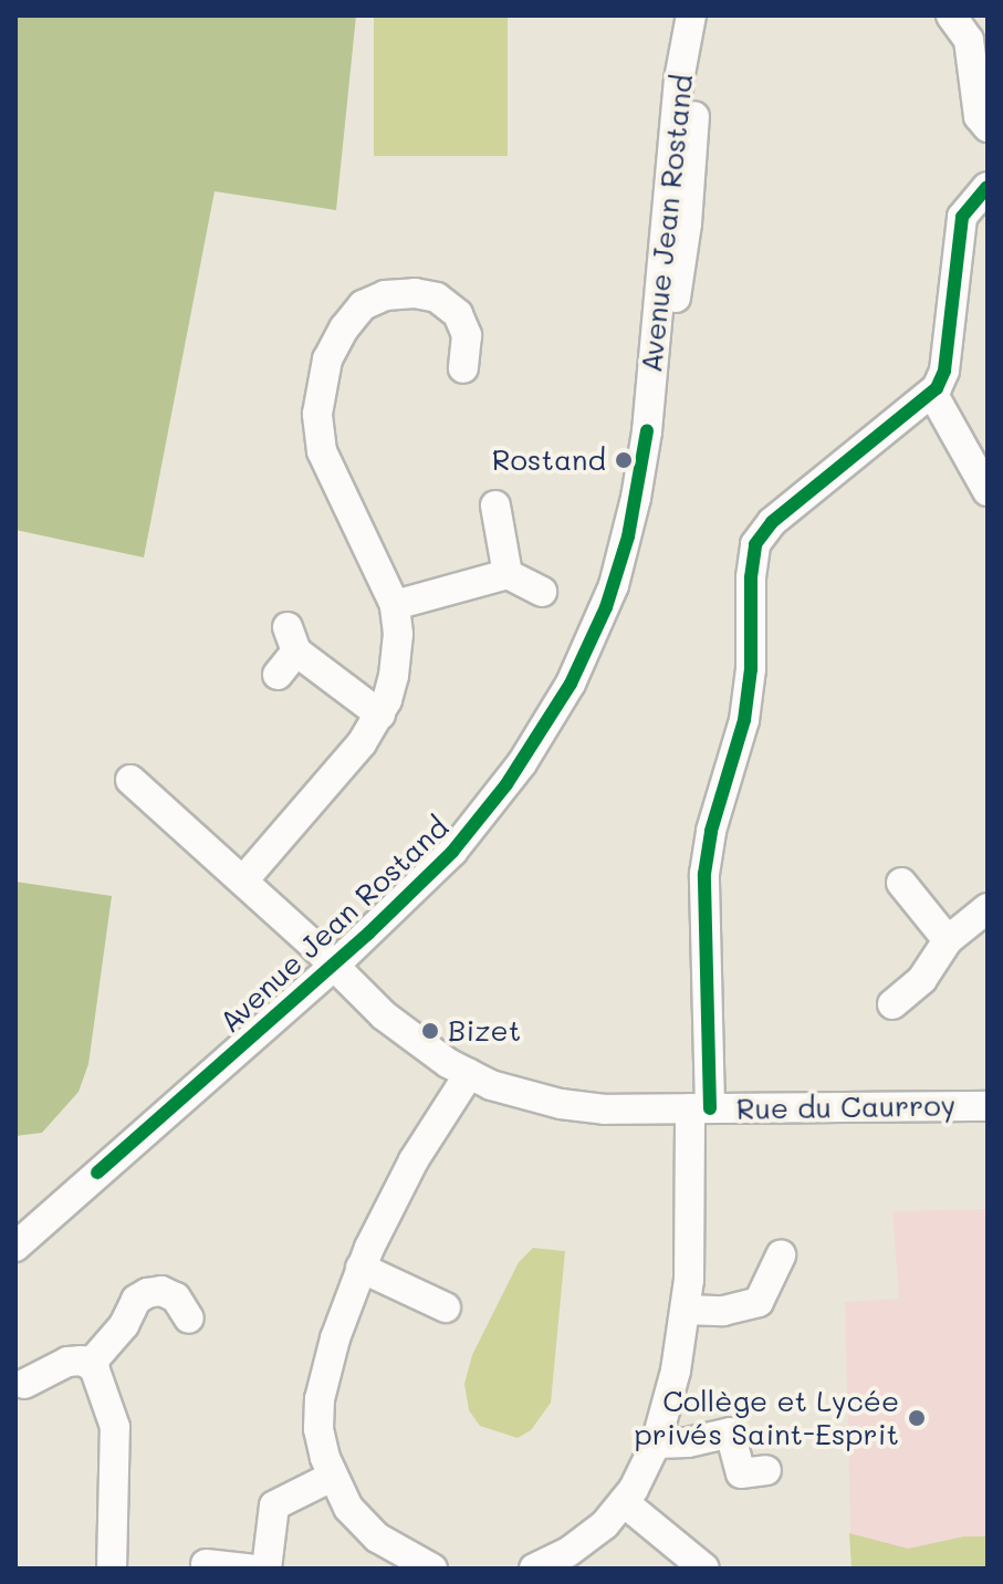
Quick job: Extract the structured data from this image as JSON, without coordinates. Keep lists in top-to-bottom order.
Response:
{
  "streets": {
    "street": ["Avenue Jean Rostand", "Rue du Caurroy"]
  },
  "crossings": [
    ["Avenue Jean Rostand", "Rue du Caurroy"]
  ],
  "places": ["Rostand", "Bizet", "Collège et Lycée privés Saint-Esprit"]
}
